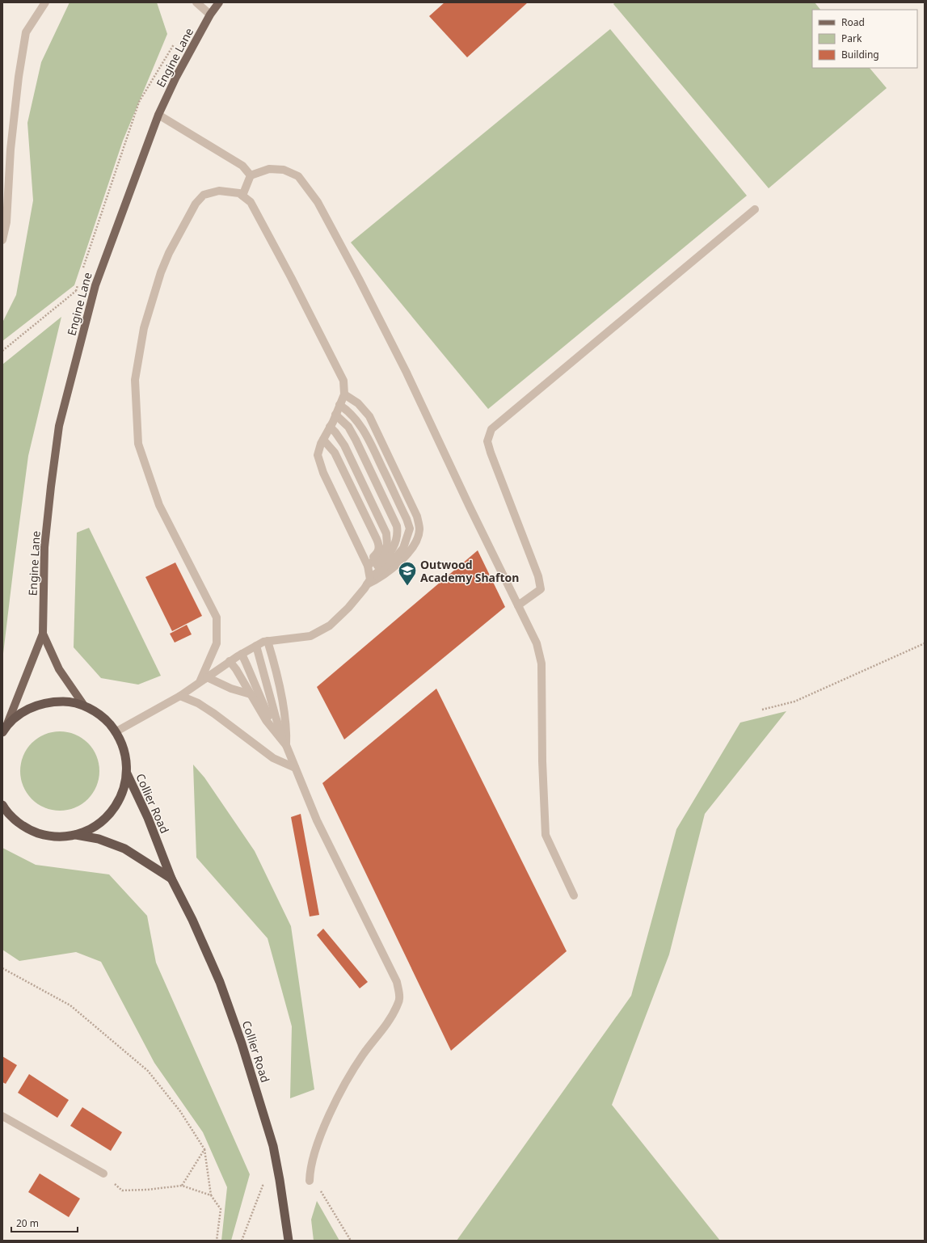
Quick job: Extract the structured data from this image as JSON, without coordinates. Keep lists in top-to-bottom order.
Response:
{
  "streets": {
    "highway": ["Collier Road"],
    "main road": ["Engine Lane"]
  },
  "places": {
    "school or university": ["Outwood Academy Shafton"]
  },
  "legend": ["Road", "Park", "Building"],
  "scale_bar": "20 m"
}
